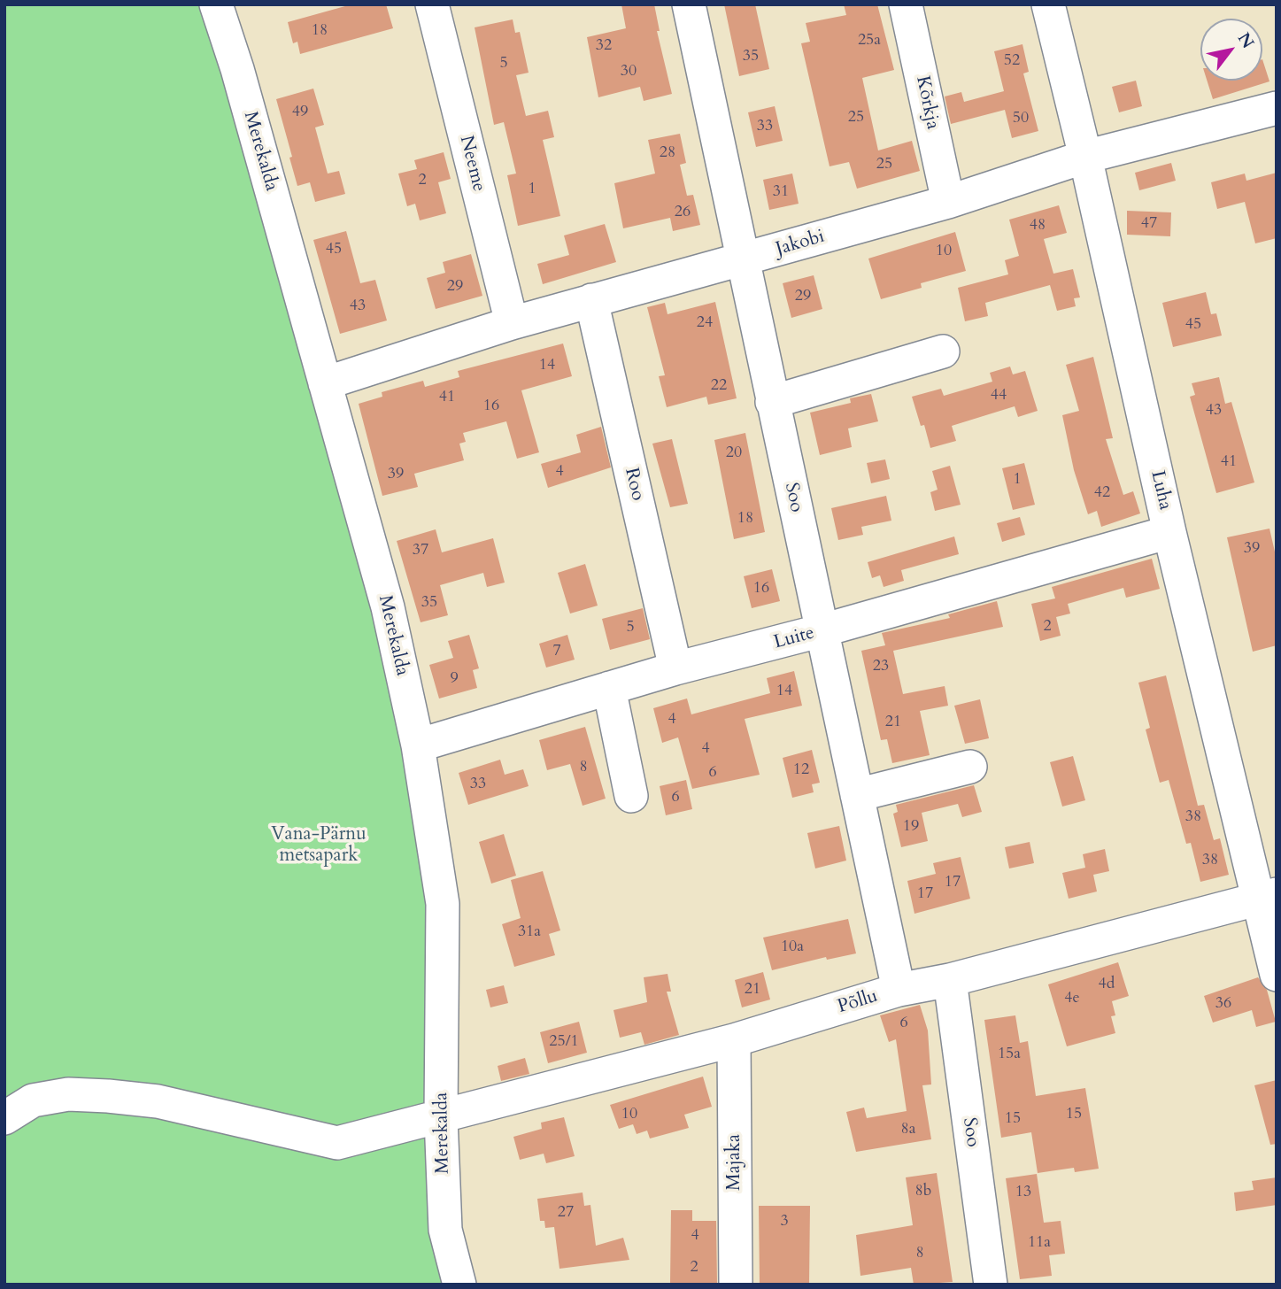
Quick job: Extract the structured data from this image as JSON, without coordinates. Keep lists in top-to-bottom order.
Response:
{
  "streets": {
    "street": [
      "Kõrkja",
      "Merekalda",
      "Neeme",
      "Jakobi",
      "Roo",
      "Luha",
      "Soo",
      "Luite",
      "Põllu",
      "Majaka"
    ]
  },
  "crossings": [
    ["Kõrkja", "Jakobi"],
    ["Merekalda", "Jakobi"],
    ["Merekalda", "Luite"],
    ["Merekalda", "Põllu"],
    ["Neeme", "Jakobi"],
    ["Jakobi", "Roo"],
    ["Jakobi", "Luha"],
    ["Jakobi", "Soo"],
    ["Roo", "Luite"],
    ["Luha", "Luite"],
    ["Luha", "Põllu"],
    ["Soo", "Luite"],
    ["Soo", "Põllu"],
    ["Põllu", "Majaka"]
  ],
  "parks": ["Vana-Pärnu metsapark"],
  "house_numbers": [
    "18",
    "25a",
    "32",
    "35",
    "52",
    "5",
    "30",
    "49",
    "25",
    "50",
    "33",
    "28",
    "25",
    "2",
    "1",
    "31",
    "26",
    "47",
    "48",
    "45",
    "10",
    "29",
    "29",
    "43",
    "24",
    "45",
    "14",
    "22",
    "44",
    "41",
    "16",
    "43",
    "20",
    "41",
    "4",
    "39",
    "1",
    "42",
    "18",
    "39",
    "37",
    "16",
    "35",
    "2",
    "5",
    "7",
    "23",
    "9",
    "14",
    "4",
    "21",
    "4",
    "8",
    "12",
    "6",
    "33",
    "6",
    "38",
    "19",
    "38",
    "17",
    "17",
    "31a",
    "10a",
    "4d",
    "21",
    "4e",
    "36",
    "6",
    "25/1",
    "15a",
    "10",
    "15",
    "15",
    "8a",
    "8b",
    "13",
    "27",
    "3",
    "4",
    "11a",
    "8",
    "2"
  ],
  "north": "top right"
}
